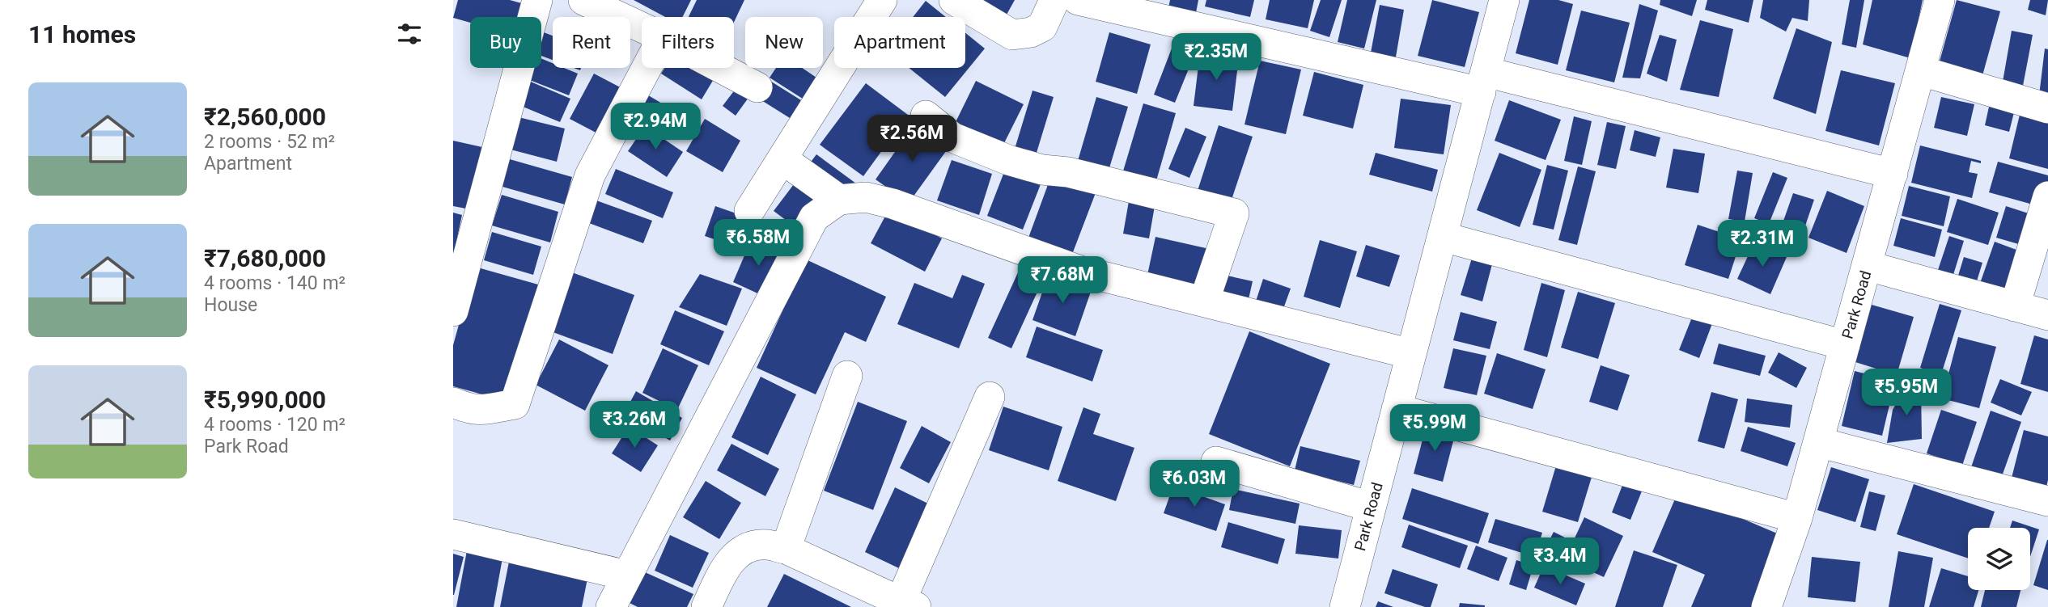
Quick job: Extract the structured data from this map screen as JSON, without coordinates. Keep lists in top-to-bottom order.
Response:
{
  "streets": {
    "street": ["Park Road"]
  },
  "page": {
    "heading": "11 homes",
    "chip": [
      "Buy",
      "Rent",
      "Filters",
      "New",
      "Apartment"
    ],
    "price": [
      "₹2.35M",
      "₹2.94M",
      "₹2.56M",
      "₹6.58M",
      "₹2.31M",
      "₹7.68M",
      "₹5.95M",
      "₹3.26M",
      "₹5.99M",
      "₹6.03M",
      "₹3.4M"
    ],
    "list": [
      {
        "name": "₹2,560,000",
        "note": "2 rooms · 52 m² · Apartment"
      },
      {
        "name": "₹7,680,000",
        "note": "4 rooms · 140 m² · House"
      },
      {
        "name": "₹5,990,000",
        "note": "4 rooms · 120 m² · Park Road"
      }
    ]
  }
}
